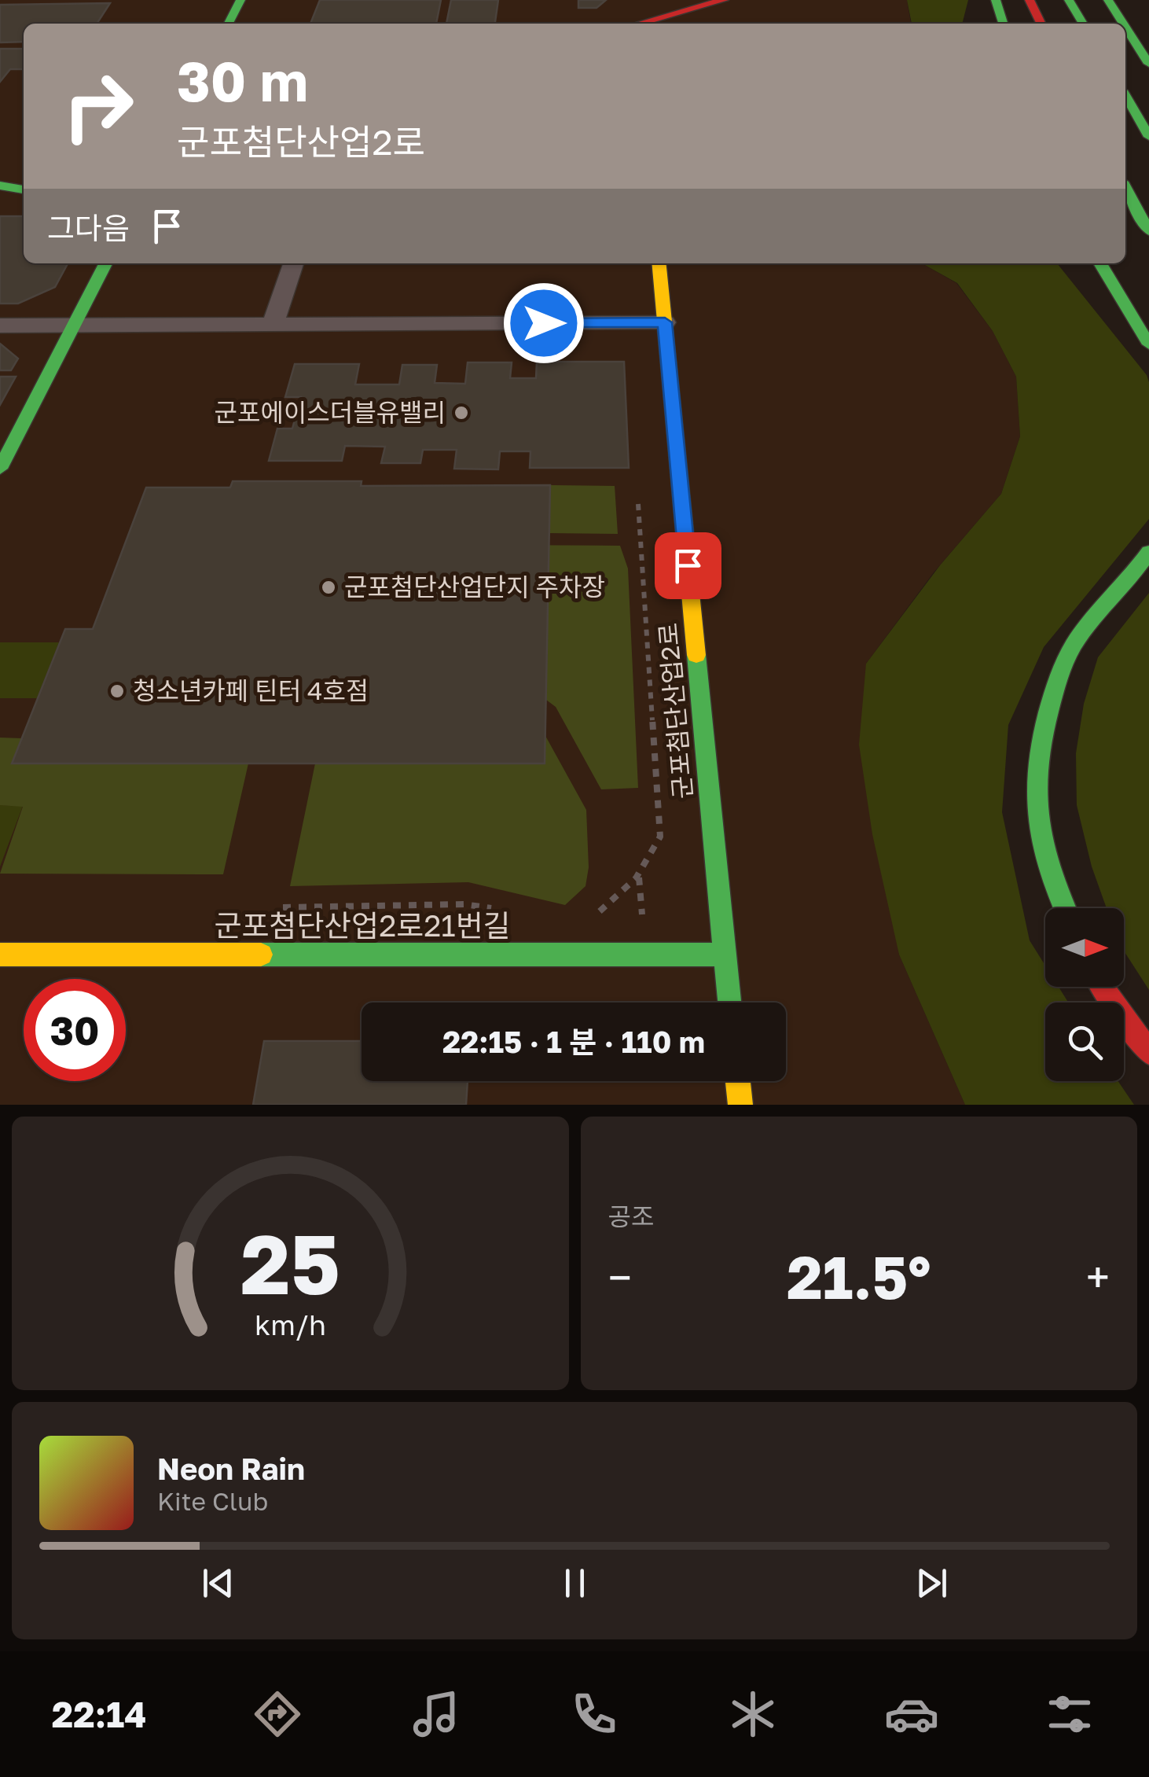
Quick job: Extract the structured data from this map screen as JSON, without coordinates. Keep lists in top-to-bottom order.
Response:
{
  "streets": {
    "main road": ["군포첨단산업2로", "군포첨단산업2로21번길"]
  },
  "crossings": [
    ["군포첨단산업2로", "군포첨단산업2로21번길"]
  ],
  "places": ["군포에이스더블유밸리", "군포첨단산업단지 주차장", "청소년카페 틴터 4호점"],
  "north": "right",
  "page": {
    "turn": ["30 m", "군포첨단산업2로"],
    "then": "그다음",
    "limit": "30",
    "trip": "22:15 · 1 분 · 110 m",
    "tile": "공조",
    "heat": ["−", "21.5°", "+"],
    "song": ["Neon Rain", "Kite Club"],
    "tabs": "22:14",
    "gauge": ["25", "km/h"]
  }
}
